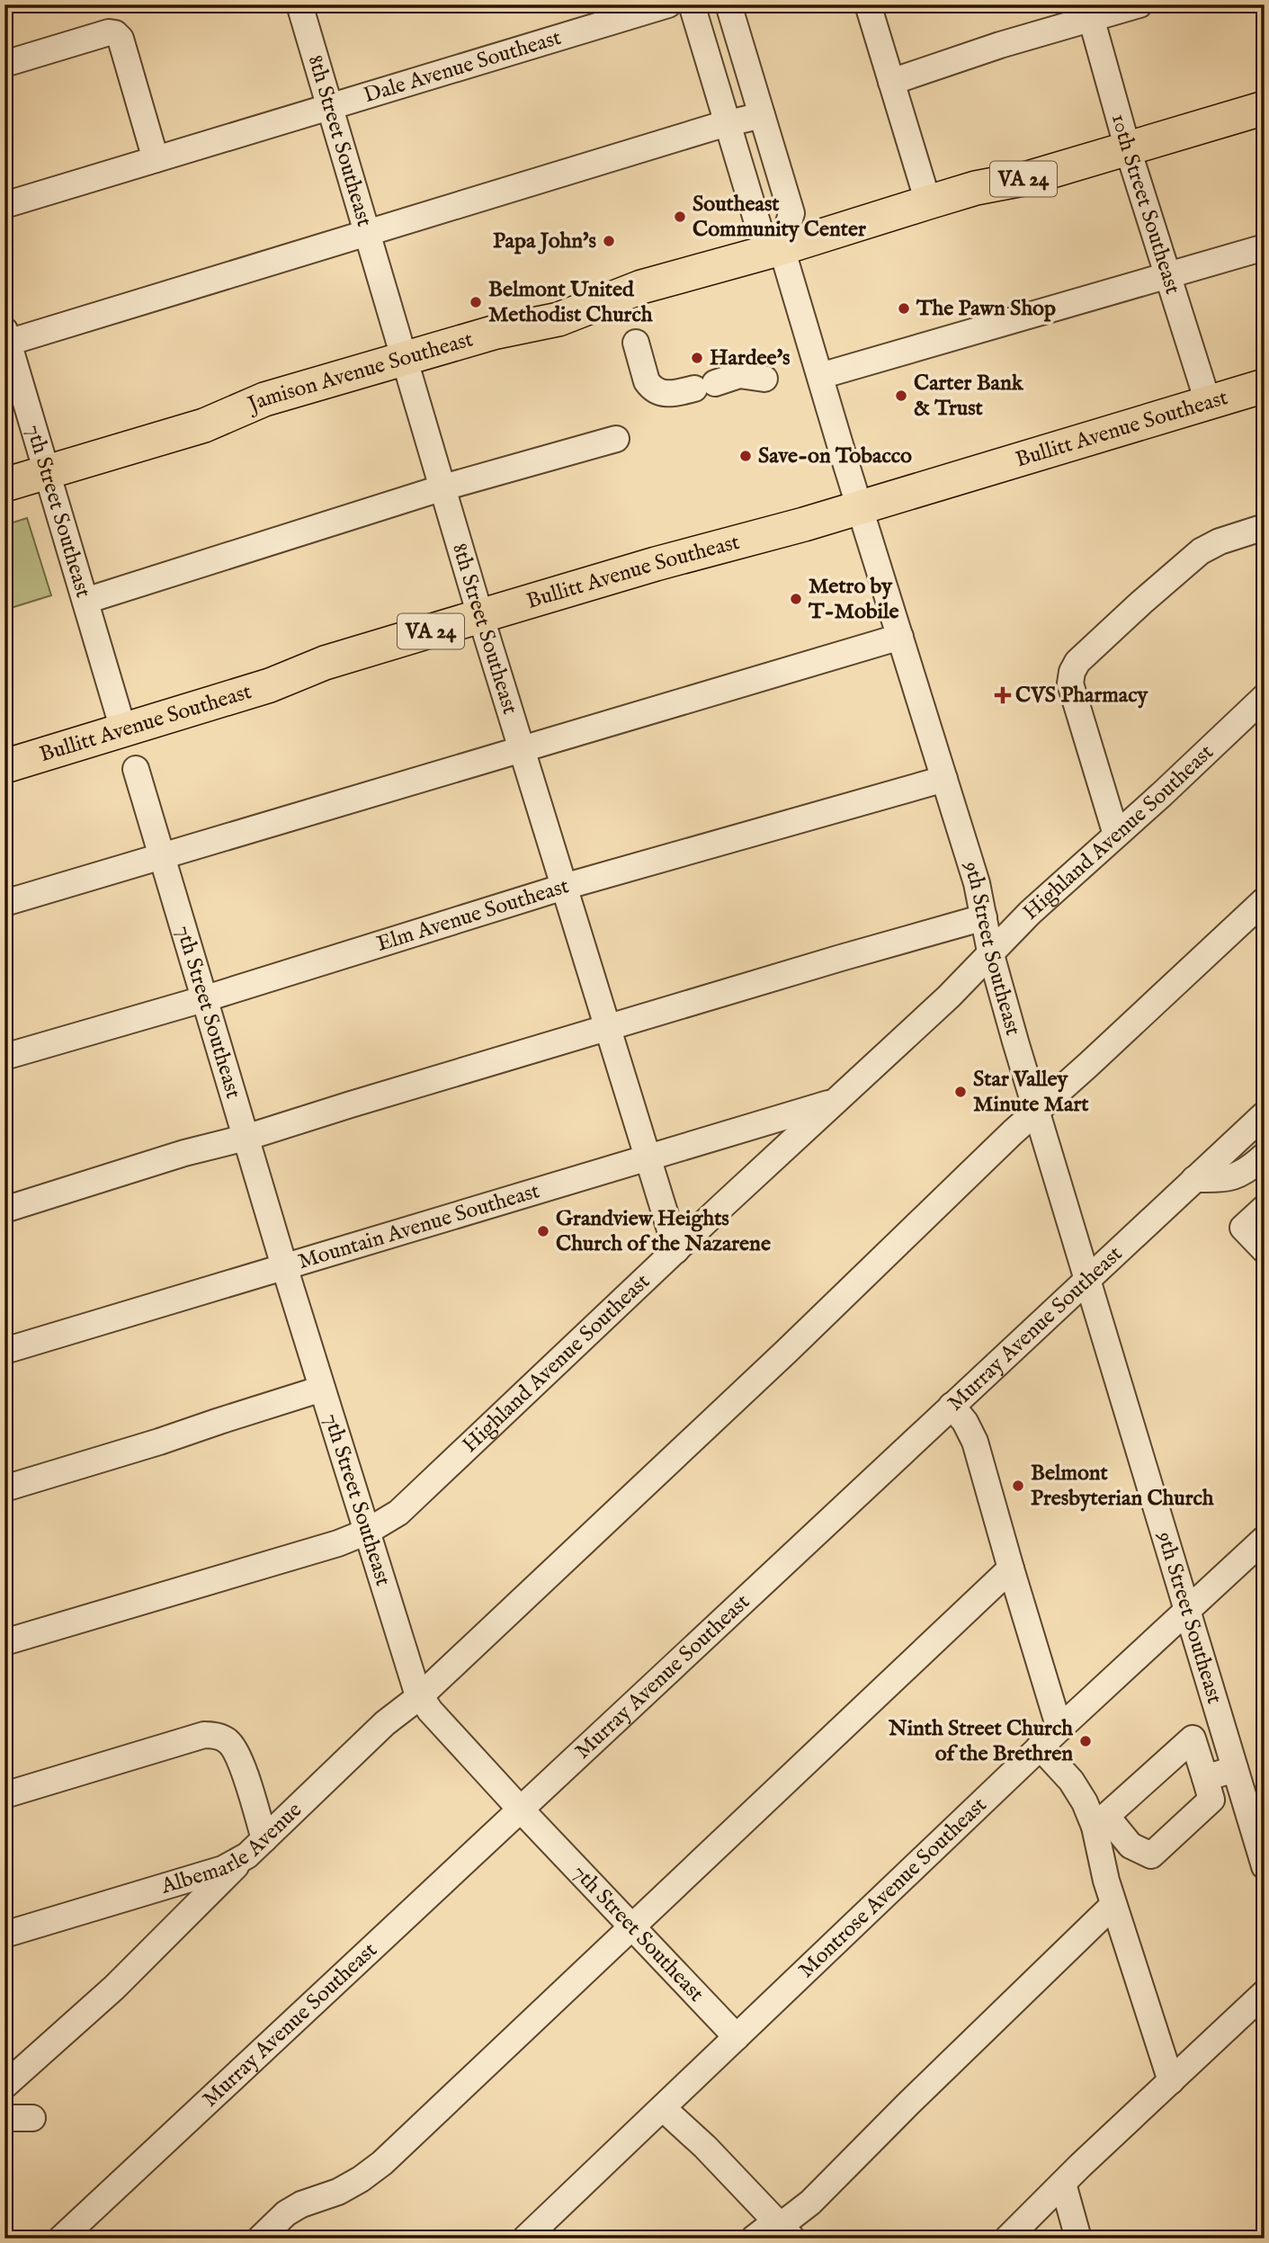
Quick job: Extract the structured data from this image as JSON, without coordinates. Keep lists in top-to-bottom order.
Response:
{
  "streets": {
    "main road": ["VA 24", "Jamison Avenue Southeast", "Bullitt Avenue Southeast"],
    "street": [
      "Dale Avenue Southeast",
      "8th Street Southeast",
      "10th Street Southeast",
      "7th Street Southeast",
      "Highland Avenue Southeast",
      "Elm Avenue Southeast",
      "9th Street Southeast",
      "Mountain Avenue Southeast",
      "Murray Avenue Southeast",
      "Albemarle Avenue",
      "Montrose Avenue Southeast"
    ]
  },
  "crossings": [
    ["Dale Avenue Southeast", "8th Street Southeast"],
    ["8th Street Southeast", "Jamison Avenue Southeast"],
    ["8th Street Southeast", "Bullitt Avenue Southeast"],
    ["8th Street Southeast", "Highland Avenue Southeast"],
    ["8th Street Southeast", "Elm Avenue Southeast"],
    ["8th Street Southeast", "Mountain Avenue Southeast"],
    ["10th Street Southeast", "Jamison Avenue Southeast"],
    ["10th Street Southeast", "Bullitt Avenue Southeast"],
    ["Jamison Avenue Southeast", "7th Street Southeast"],
    ["Jamison Avenue Southeast", "9th Street Southeast"],
    ["Bullitt Avenue Southeast", "7th Street Southeast"],
    ["Bullitt Avenue Southeast", "9th Street Southeast"],
    ["7th Street Southeast", "Highland Avenue Southeast"],
    ["7th Street Southeast", "Elm Avenue Southeast"],
    ["7th Street Southeast", "Mountain Avenue Southeast"],
    ["7th Street Southeast", "Murray Avenue Southeast"],
    ["7th Street Southeast", "Albemarle Avenue"],
    ["7th Street Southeast", "Montrose Avenue Southeast"],
    ["Highland Avenue Southeast", "9th Street Southeast"],
    ["Highland Avenue Southeast", "Mountain Avenue Southeast"],
    ["Elm Avenue Southeast", "9th Street Southeast"],
    ["9th Street Southeast", "Murray Avenue Southeast"],
    ["9th Street Southeast", "Albemarle Avenue"],
    ["9th Street Southeast", "Montrose Avenue Southeast"]
  ],
  "places": {
    "other": [
      "Southeast Community Center",
      "Papa John's",
      "Belmont United Methodist Church",
      "The Pawn Shop",
      "Hardee's",
      "Carter Bank & Trust",
      "Save-on Tobacco",
      "Metro by T-Mobile",
      "Star Valley Minute Mart",
      "Grandview Heights Church of the Nazarene",
      "Belmont Presbyterian Church",
      "Ninth Street Church of the Brethren"
    ],
    "health": ["CVS Pharmacy"]
  }
}
